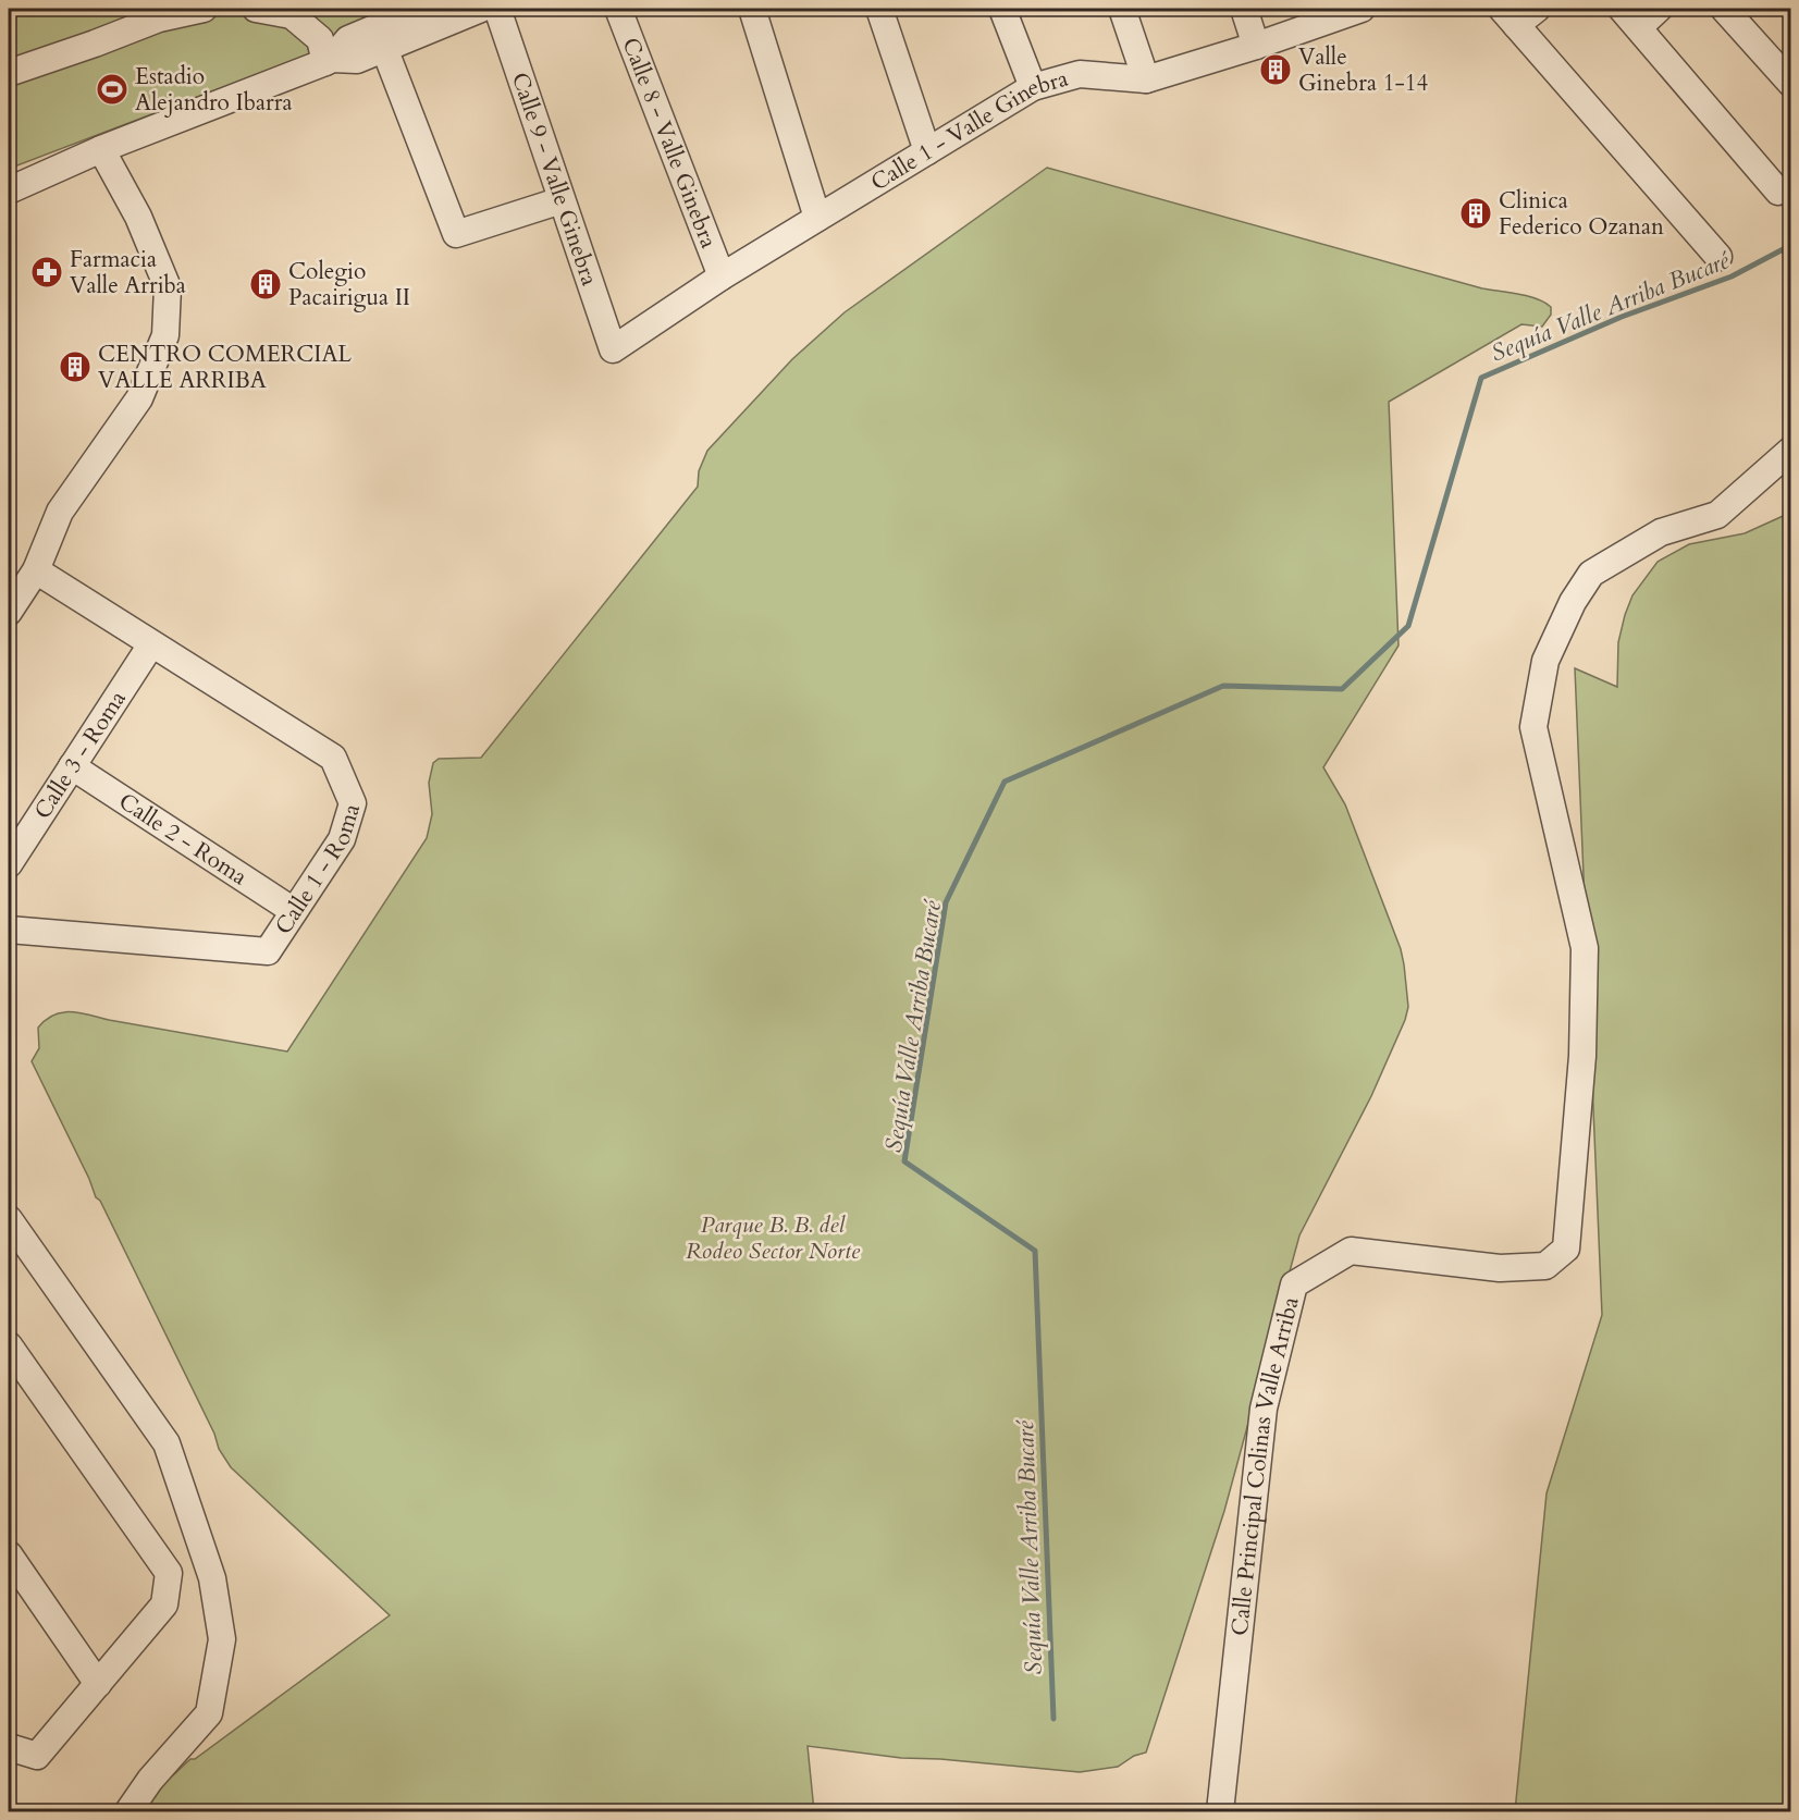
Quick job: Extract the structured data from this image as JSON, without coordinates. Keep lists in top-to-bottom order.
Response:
{
  "streets": {
    "street": [
      "Calle 1 - Valle Ginebra",
      "Calle 8 - Valle Ginebra",
      "Calle 9 - Valle Ginebra",
      "Calle 3 - Roma",
      "Calle 2 - Roma",
      "Calle 1 - Roma",
      "Calle Principal Colinas Valle Arriba"
    ]
  },
  "crossings": [
    ["Calle 1 - Valle Ginebra", "Calle 8 - Valle Ginebra"],
    ["Calle 1 - Valle Ginebra", "Calle 9 - Valle Ginebra"],
    ["Calle 3 - Roma", "Calle 2 - Roma"],
    ["Calle 3 - Roma", "Calle 1 - Roma"],
    ["Calle 2 - Roma", "Calle 1 - Roma"]
  ],
  "water": ["Sequía Valle Arriba Bucaré"],
  "parks": ["Parque B. B. del Rodeo Sector Norte"],
  "places": {
    "building": [
      "Valle Ginebra 1-14",
      "Clinica Federico Ozanan",
      "Colegio Pacairigua II",
      "CENTRO COMERCIAL VALLE ARRIBA"
    ],
    "sports": ["Estadio Alejandro Ibarra"],
    "pharmacy": ["Farmacia Valle Arriba"]
  }
}
